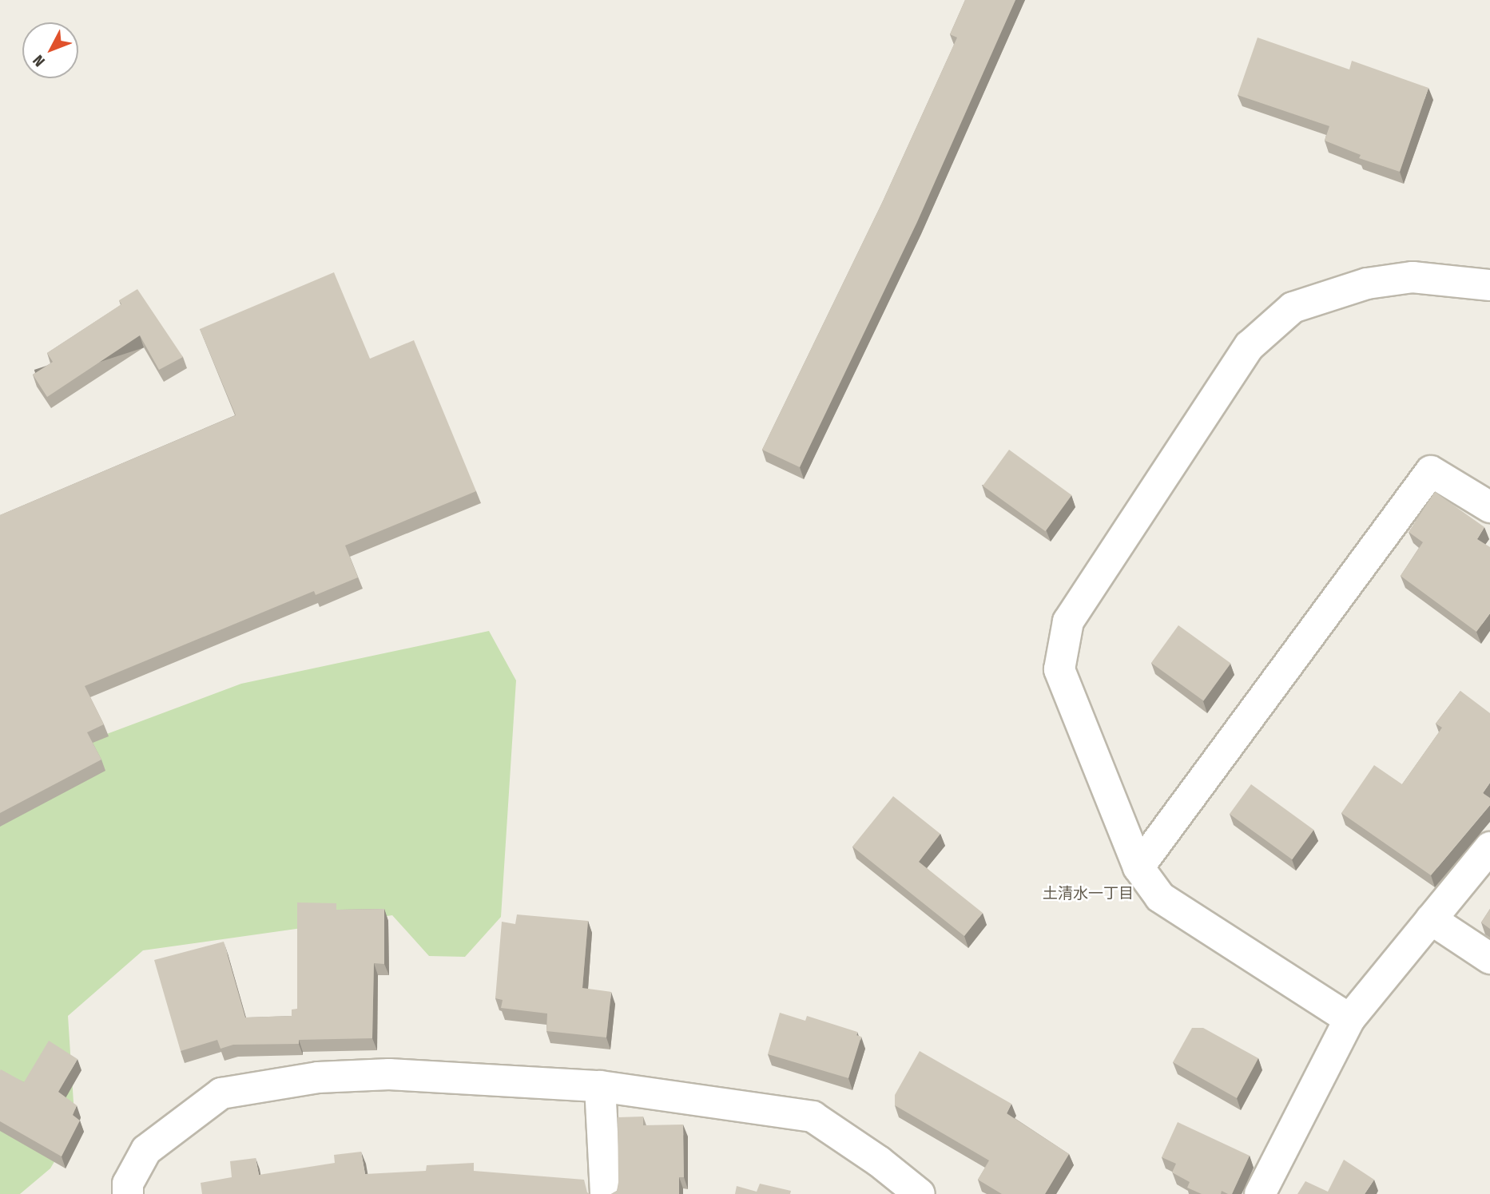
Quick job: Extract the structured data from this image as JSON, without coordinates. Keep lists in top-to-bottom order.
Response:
{
  "districts": ["土清水一丁目"],
  "north": "bottom left"
}
